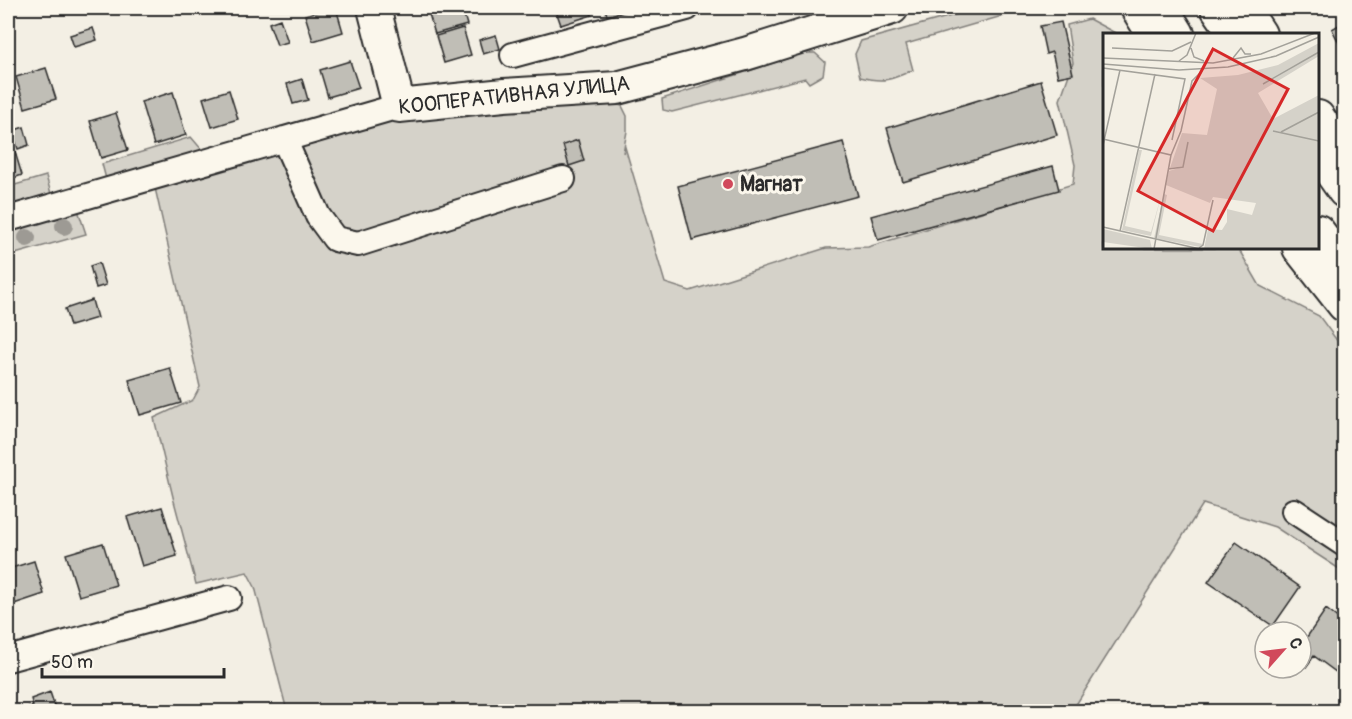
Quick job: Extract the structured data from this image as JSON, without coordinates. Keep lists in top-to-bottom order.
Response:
{
  "streets": {
    "main road": ["КООПЕРАТИВНАЯ УЛИЦА"]
  },
  "places": ["Магнат"],
  "scale_bar": "50 m",
  "north": "top right"
}
